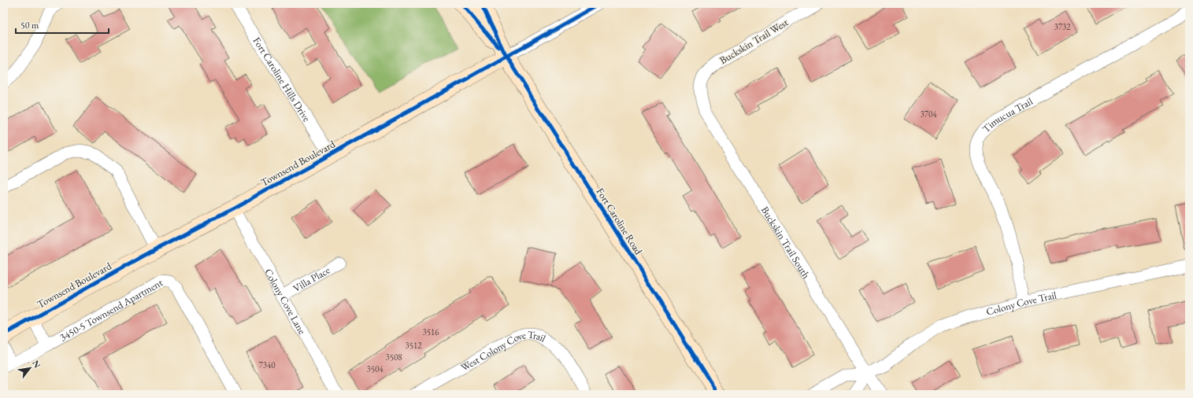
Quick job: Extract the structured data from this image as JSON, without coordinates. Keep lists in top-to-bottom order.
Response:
{
  "streets": {
    "street": [
      "Buckskin Trail West",
      "Fort Caroline Hills Drive",
      "Timucua Trail",
      "Townsend Boulevard",
      "Fort Caroline Road",
      "Buckskin Trail South",
      "Villa Place",
      "Colony Cove Lane",
      "Colony Cove Trail",
      "3450-5 Townsend Apartment",
      "West Colony Cove Trail"
    ]
  },
  "crossings": [
    ["Buckskin Trail West", "Buckskin Trail South"],
    ["Fort Caroline Hills Drive", "Townsend Boulevard"],
    ["Timucua Trail", "Colony Cove Trail"],
    ["Townsend Boulevard", "Fort Caroline Road"],
    ["Townsend Boulevard", "Colony Cove Lane"],
    ["Buckskin Trail South", "Colony Cove Trail"],
    ["Villa Place", "Colony Cove Lane"]
  ],
  "house_numbers": [
    "3732",
    "3704",
    "3516",
    "3512",
    "3508",
    "7340",
    "3504"
  ],
  "scale_bar": "50 m",
  "north": "top right"
}
